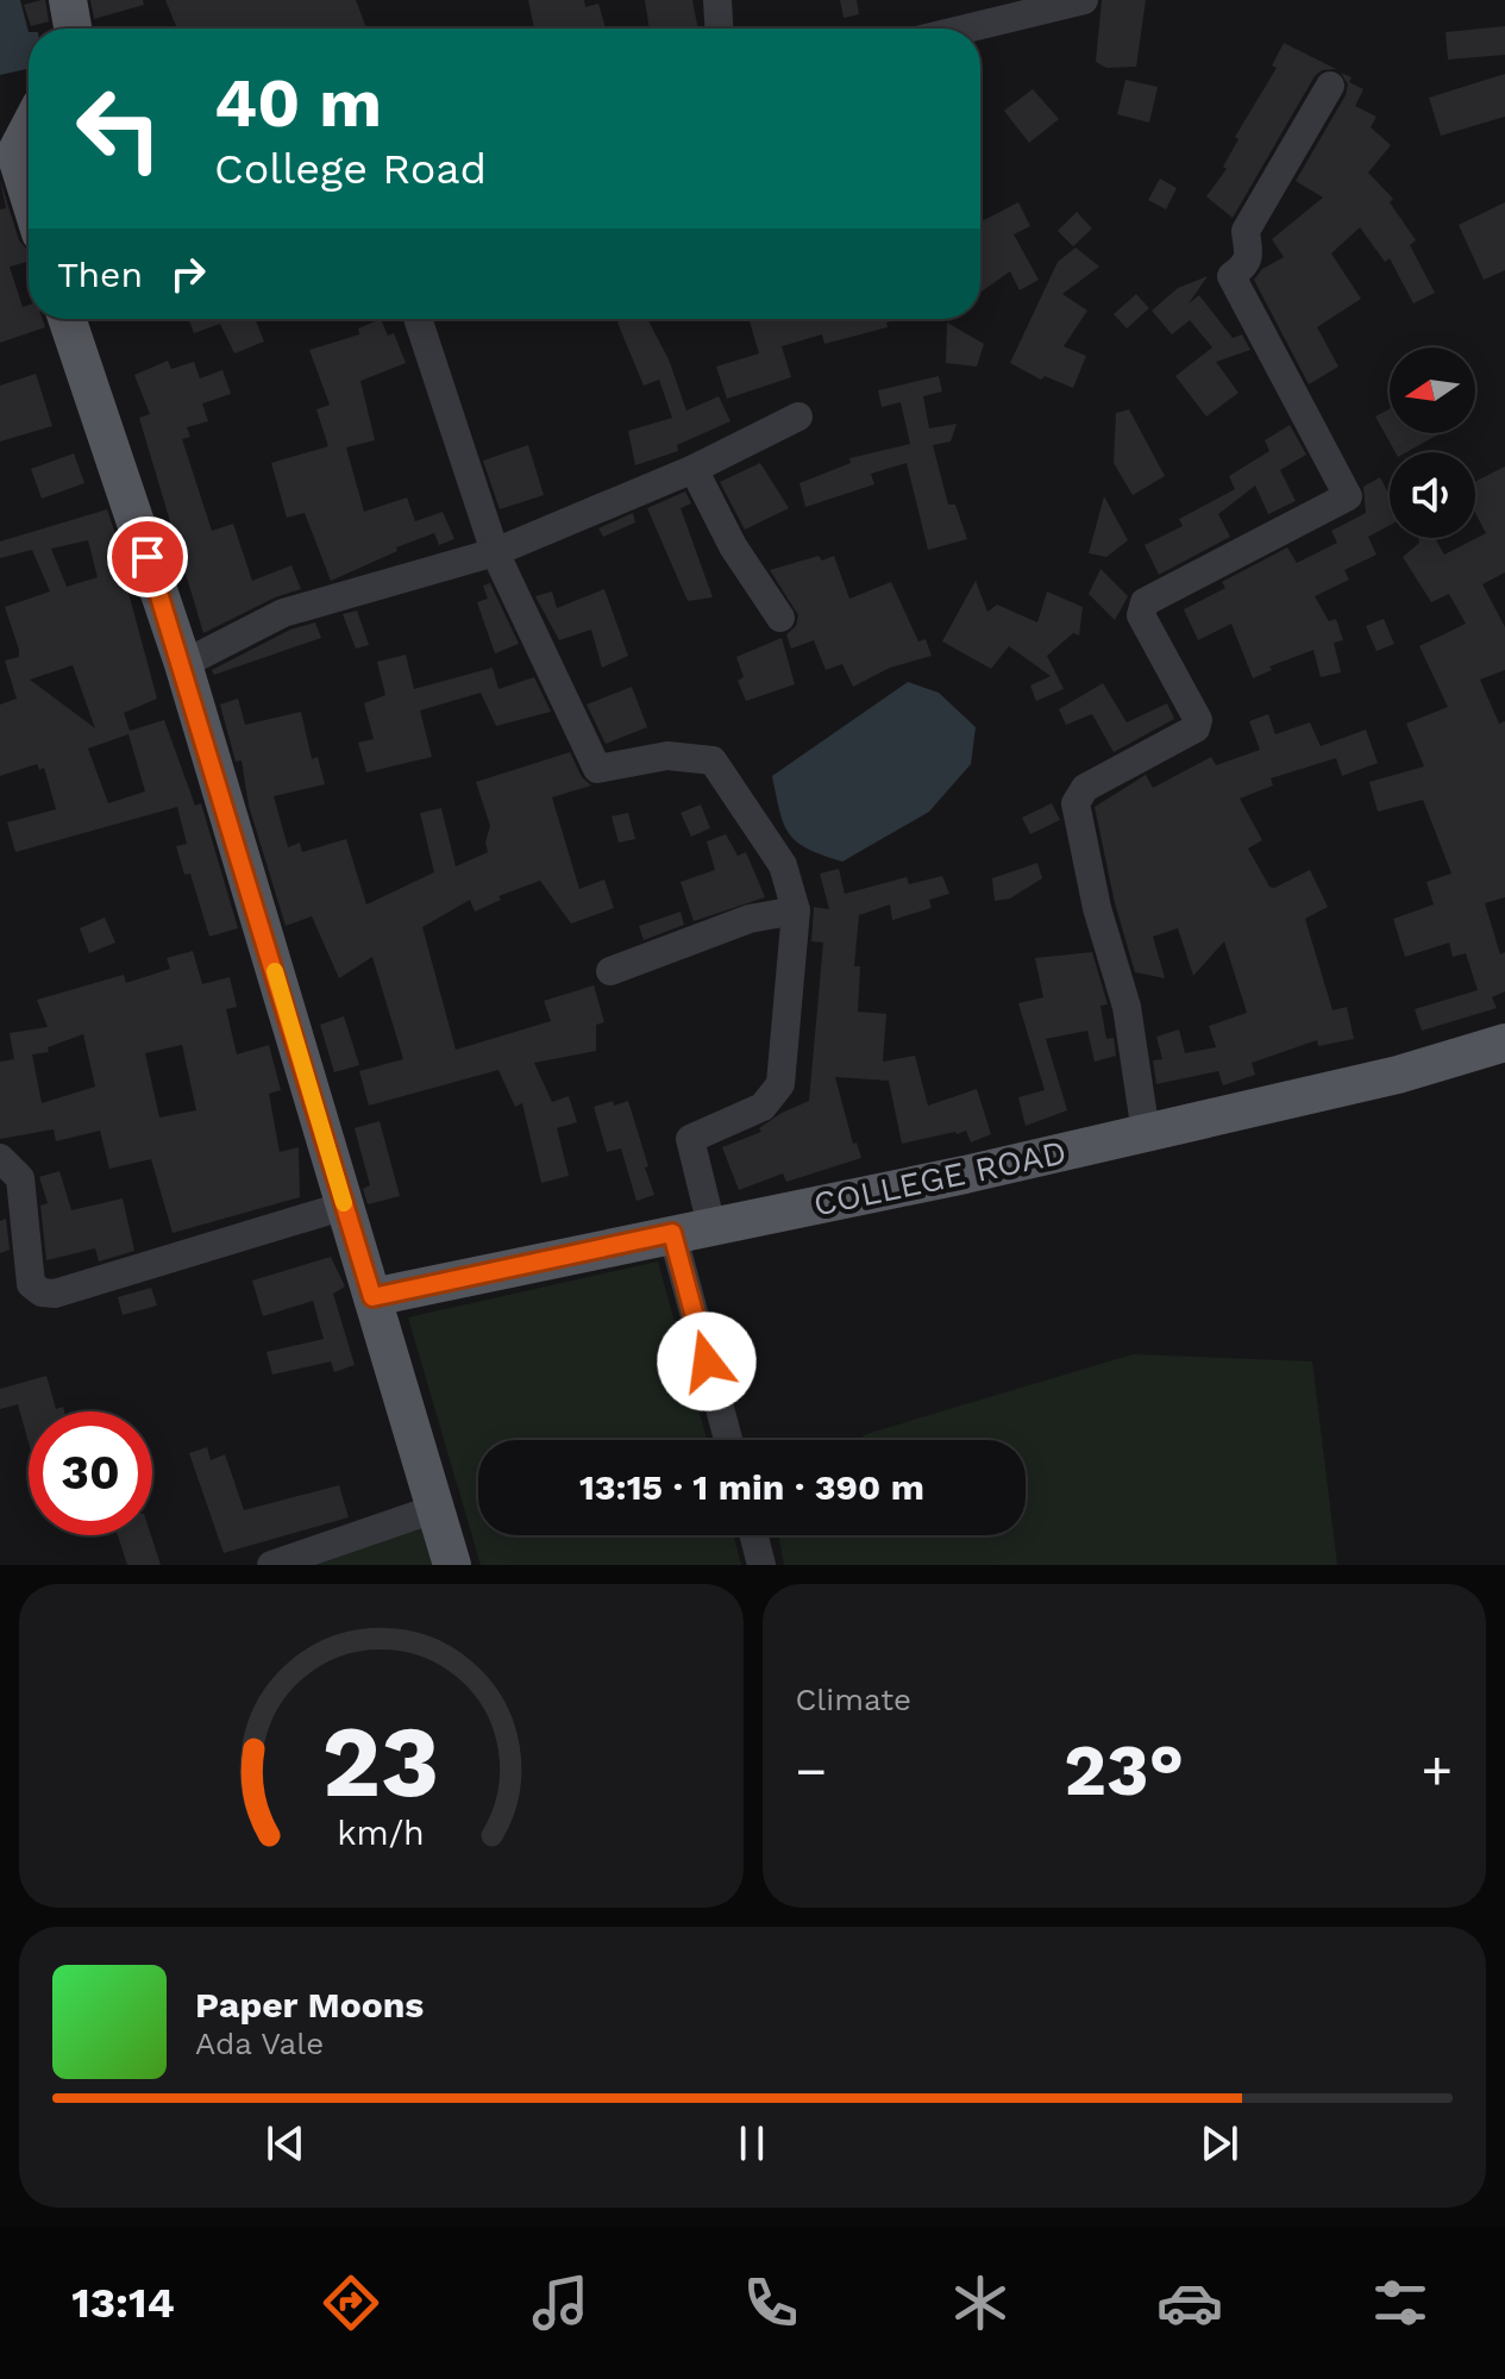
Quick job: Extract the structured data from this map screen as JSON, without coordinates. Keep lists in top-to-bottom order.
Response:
{
  "streets": {
    "main road": ["COLLEGE ROAD"]
  },
  "north": "left",
  "page": {
    "turn": ["40 m", "College Road"],
    "then": "Then",
    "limit": "30",
    "trip": "13:15 · 1 min · 390 m",
    "tile": "Climate",
    "heat": ["−", "23°", "+"],
    "song": ["Paper Moons", "Ada Vale"],
    "tabs": "13:14",
    "gauge": ["23", "km/h"]
  }
}
